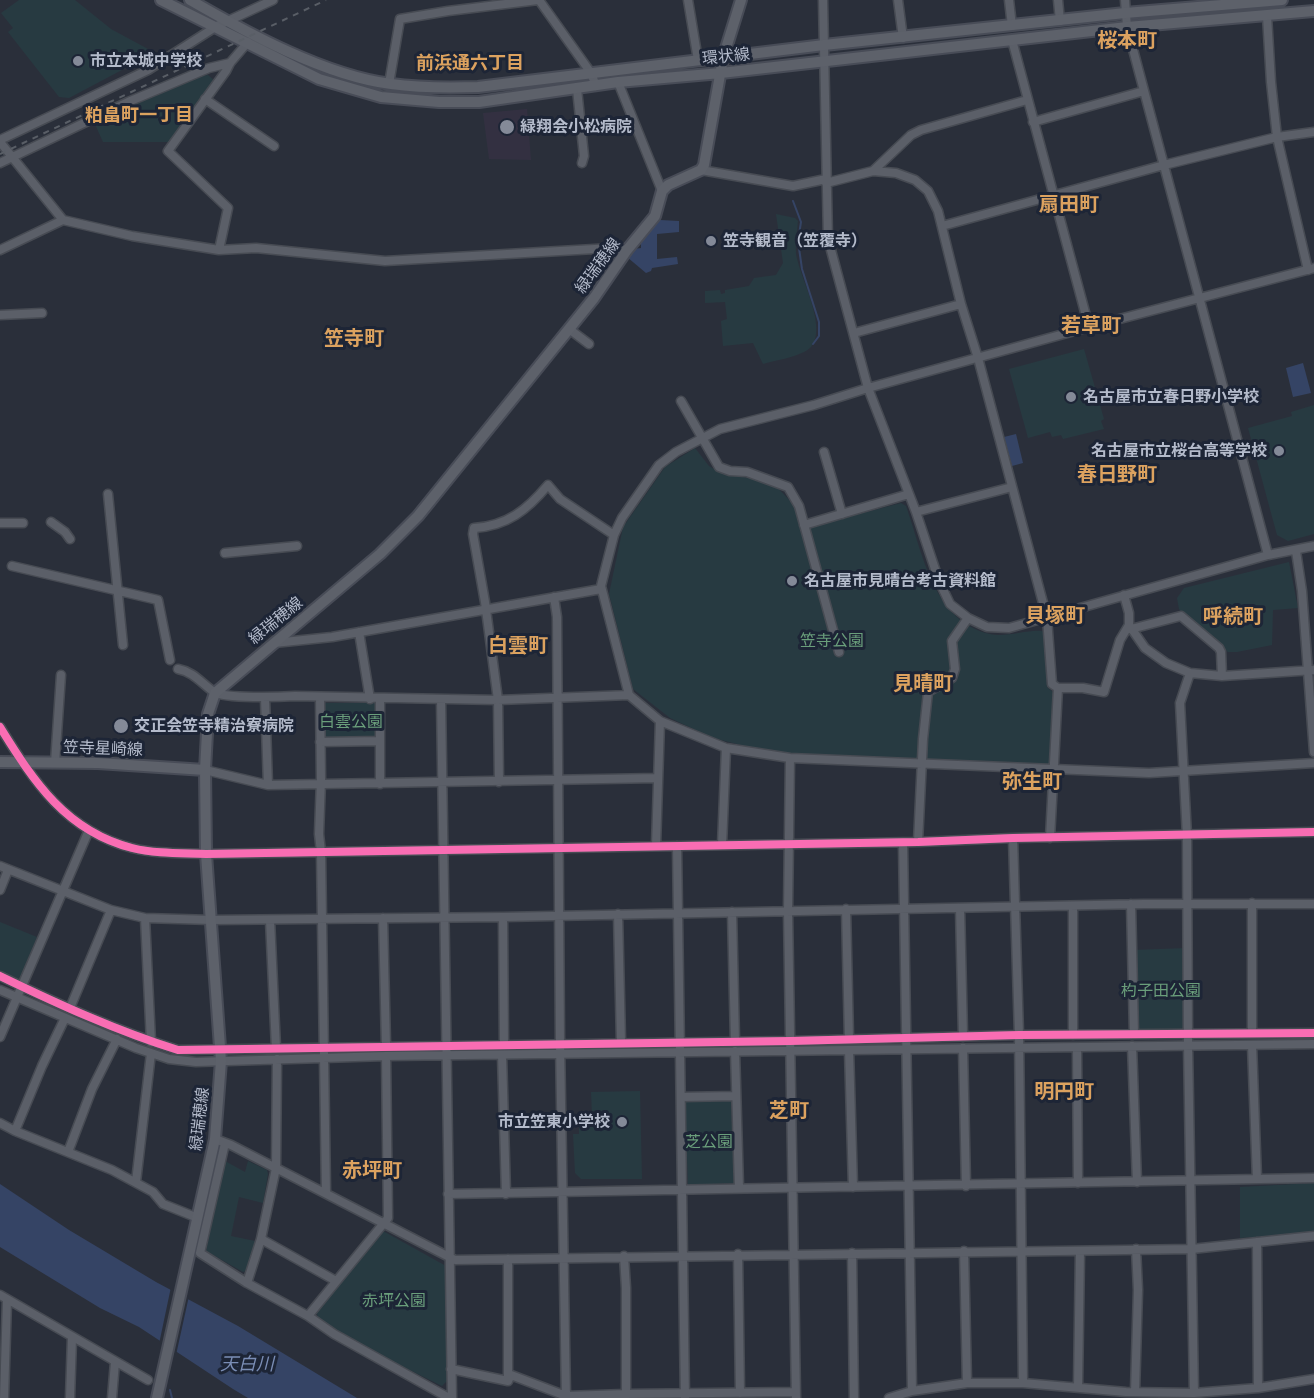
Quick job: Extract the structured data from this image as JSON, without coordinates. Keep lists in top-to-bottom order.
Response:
{
  "streets": {
    "main road": ["環状線", "緑瑞穂線", "笠寺星崎線"]
  },
  "crossings": [
    ["緑瑞穂線", "笠寺星崎線"]
  ],
  "districts": [
    "桜本町",
    "前浜通六丁目",
    "粕畠町一丁目",
    "扇田町",
    "若草町",
    "笠寺町",
    "春日野町",
    "貝塚町",
    "呼続町",
    "白雲町",
    "見晴町",
    "弥生町",
    "明円町",
    "芝町",
    "赤坪町"
  ],
  "water": ["天白川"],
  "parks": [
    "笠寺公園",
    "白雲公園",
    "杓子田公園",
    "芝公園",
    "赤坪公園"
  ],
  "places": [
    "市立本城中学校",
    "緑翔会小松病院",
    "笠寺観音（笠覆寺）",
    "名古屋市立春日野小学校",
    "名古屋市立桜台高等学校",
    "名古屋市見晴台考古資料館",
    "交正会笠寺精治寮病院",
    "市立笠東小学校"
  ]
}
